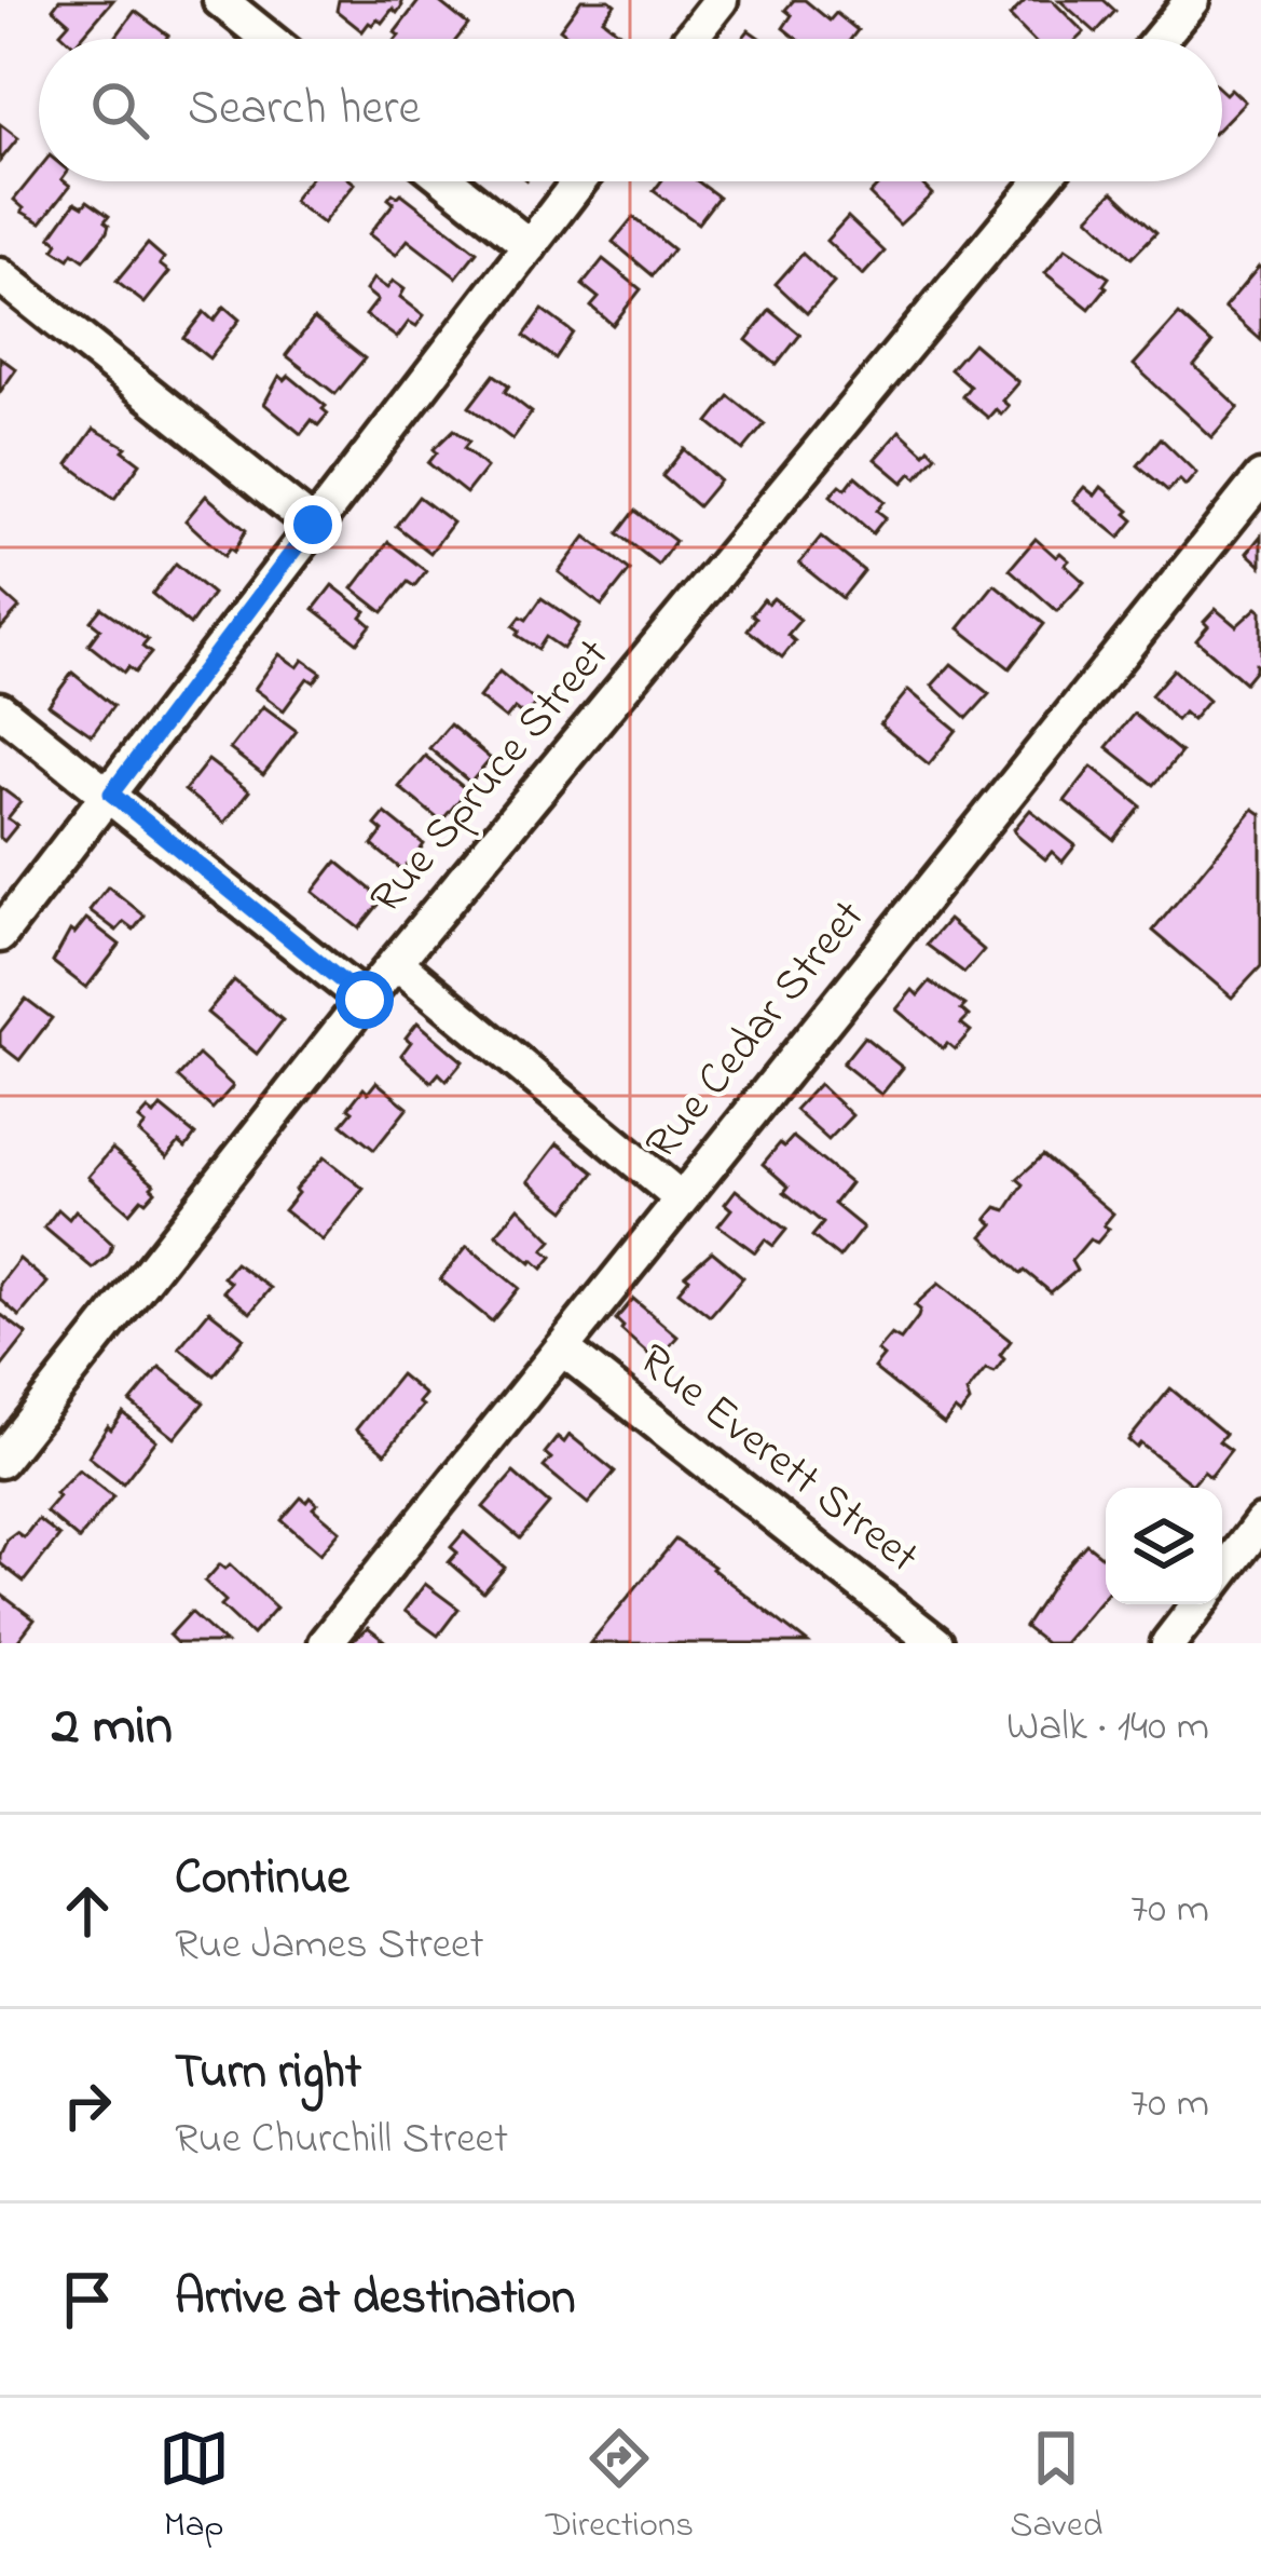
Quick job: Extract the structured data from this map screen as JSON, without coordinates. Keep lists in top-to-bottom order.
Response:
{
  "streets": {
    "street": ["Rue Spruce Street", "Rue Cedar Street", "Rue Everett Street"]
  },
  "crossings": [
    ["Rue Cedar Street", "Rue Everett Street"]
  ],
  "page": {
    "search": "Search here",
    "heading": ["2 min", "Walk · 140 m"],
    "list": [
      ["Continue", "Rue James Street", "70 m"],
      ["Turn right", "Rue Churchill Street", "70 m"],
      "Arrive at destination"
    ],
    "nav": ["Map", "Directions", "Saved"]
  }
}
